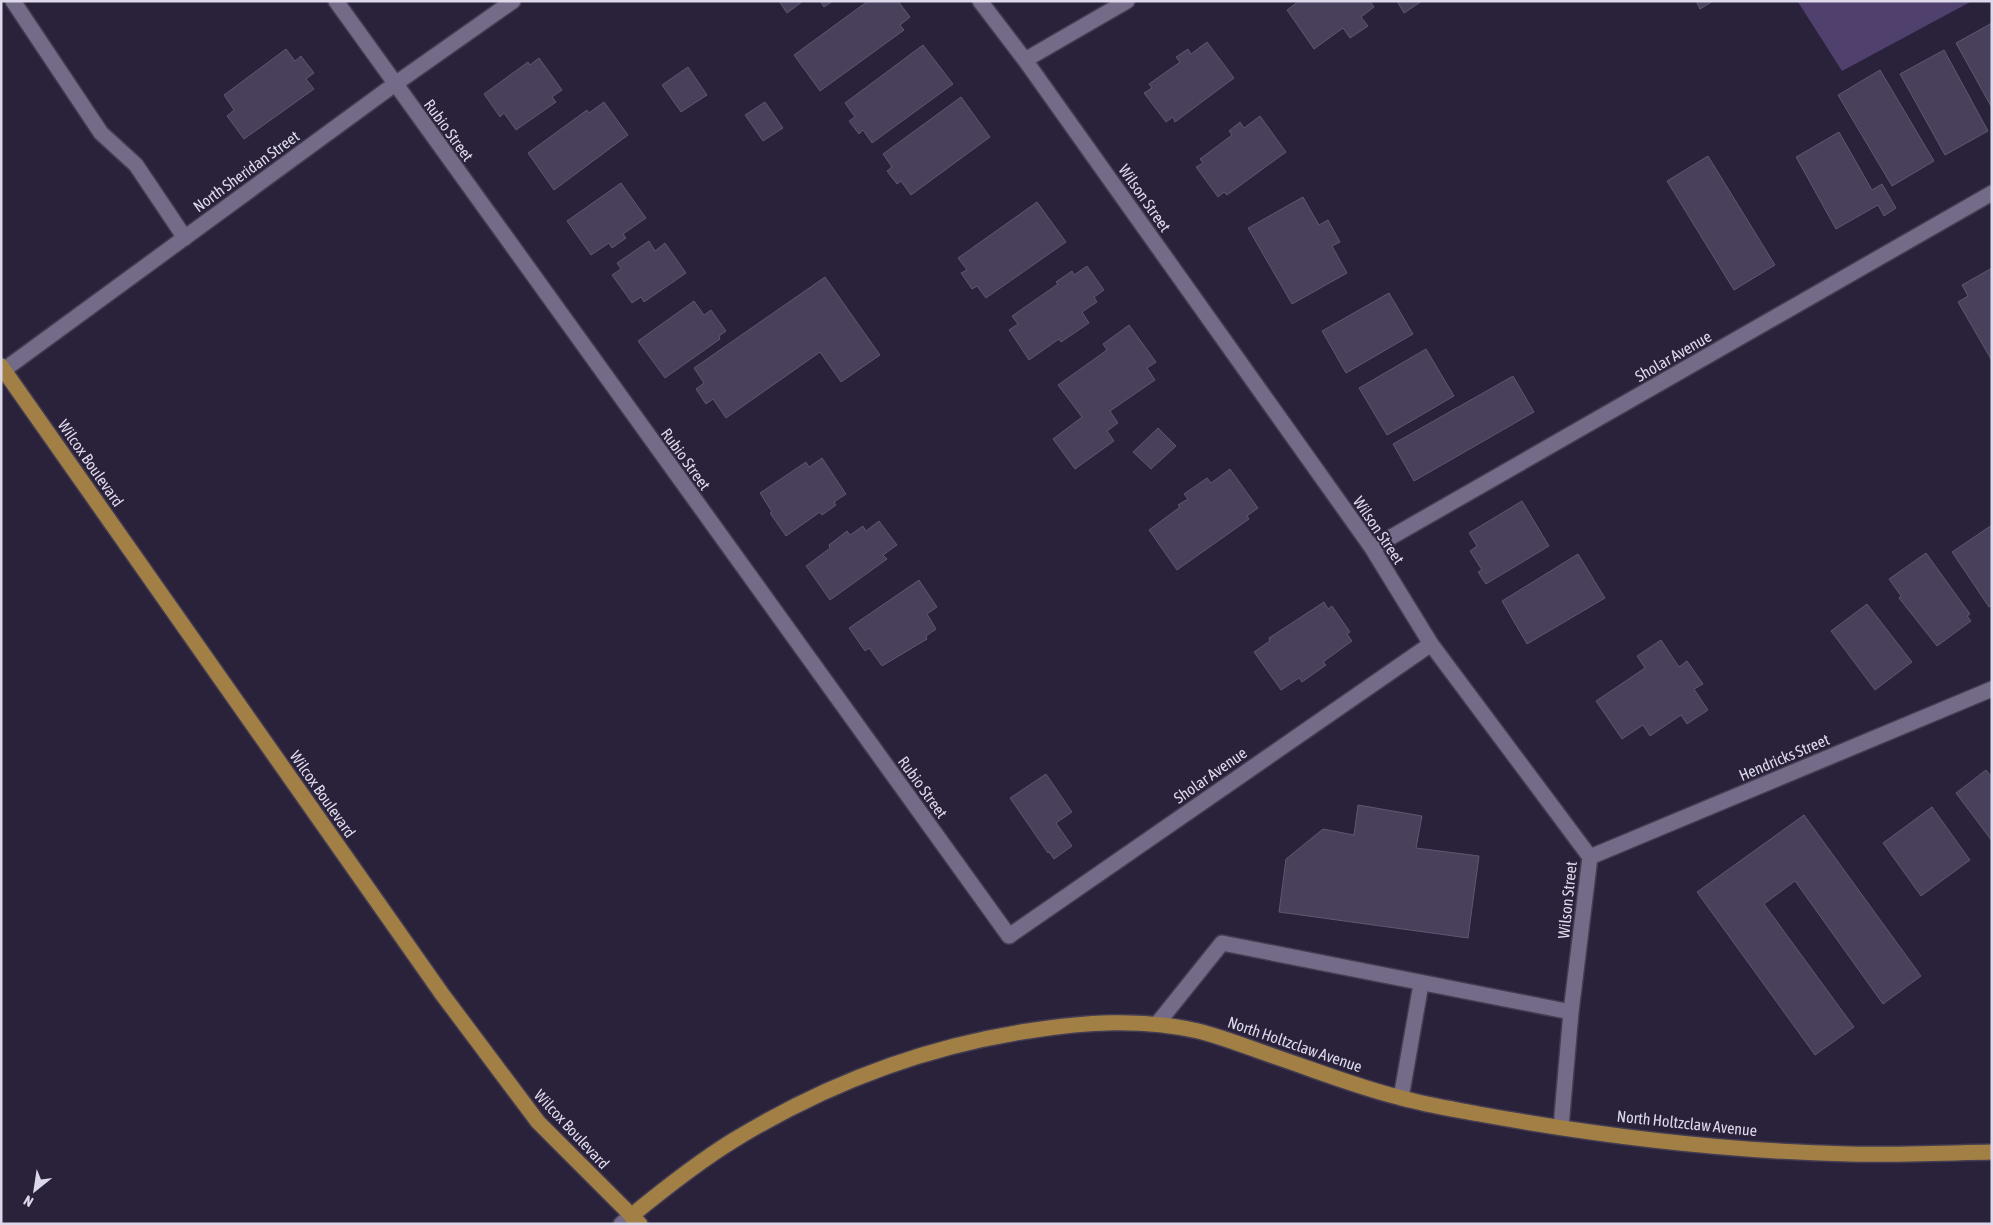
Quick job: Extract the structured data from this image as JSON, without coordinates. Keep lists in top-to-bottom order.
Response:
{
  "streets": {
    "main road": ["Wilcox Boulevard", "North Holtzclaw Avenue"],
    "street": [
      "Rubio Street",
      "North Sheridan Street",
      "Wilson Street",
      "Sholar Avenue",
      "Hendricks Street"
    ]
  },
  "crossings": [
    ["Rubio Street", "North Sheridan Street"],
    ["Rubio Street", "Sholar Avenue"],
    ["North Sheridan Street", "Wilcox Boulevard"],
    ["Wilson Street", "Sholar Avenue"],
    ["Wilson Street", "Hendricks Street"],
    ["Wilson Street", "North Holtzclaw Avenue"],
    ["Wilcox Boulevard", "North Holtzclaw Avenue"]
  ],
  "north": "bottom left"
}
